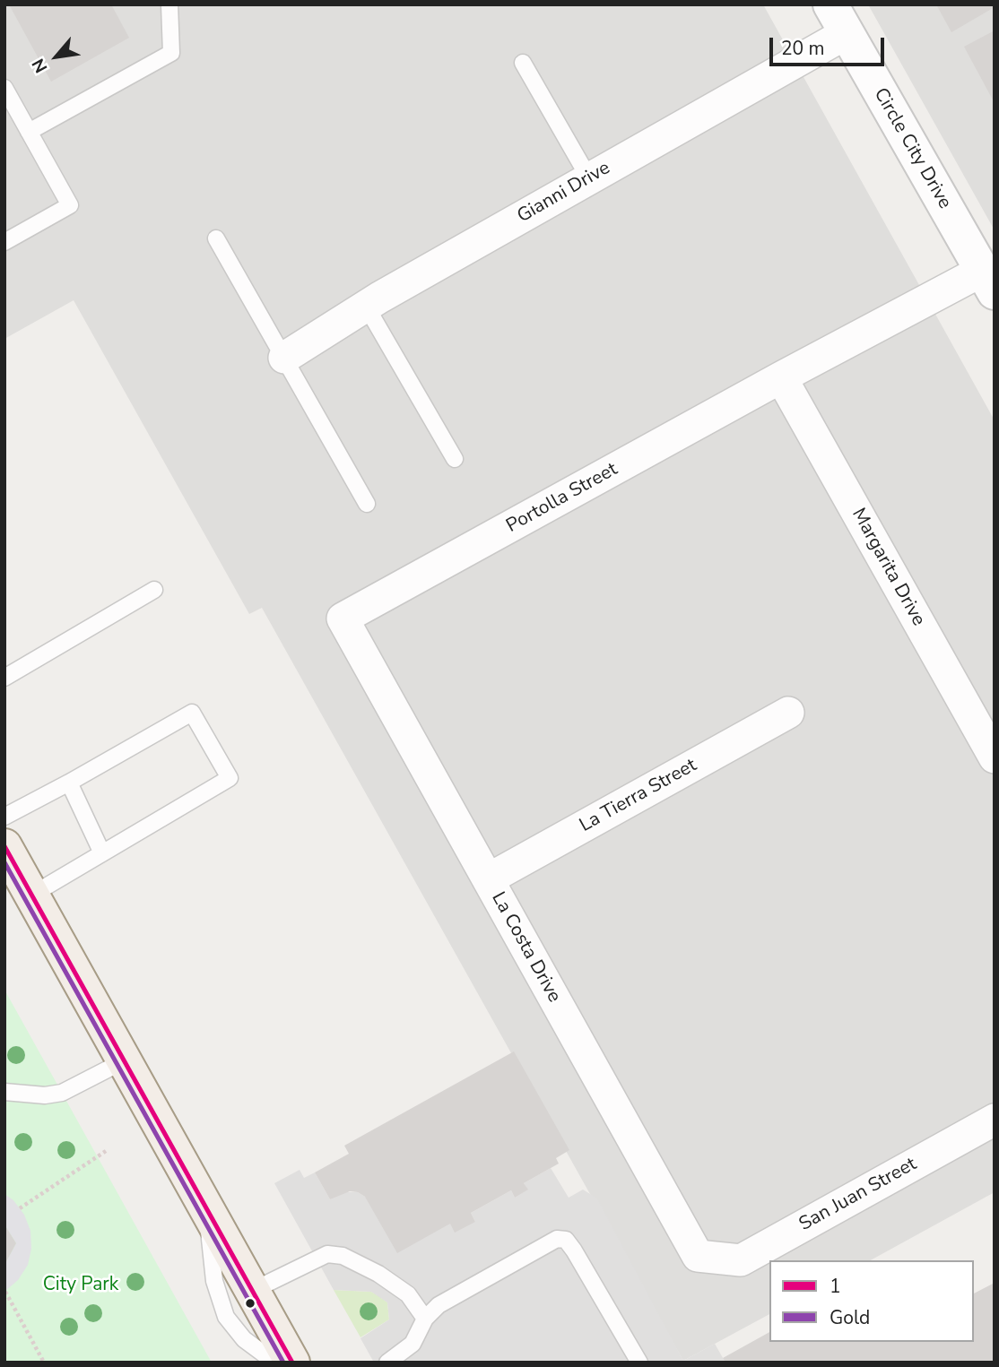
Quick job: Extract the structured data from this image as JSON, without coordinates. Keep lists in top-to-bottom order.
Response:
{
  "streets": {
    "street": [
      "Circle City Drive",
      "Gianni Drive",
      "Portolla Street",
      "Margarita Drive",
      "La Tierra Street",
      "La Costa Drive",
      "San Juan Street"
    ]
  },
  "crossings": [
    ["Circle City Drive", "Gianni Drive"],
    ["Circle City Drive", "Portolla Street"],
    ["Portolla Street", "Margarita Drive"],
    ["Portolla Street", "La Costa Drive"],
    ["La Tierra Street", "La Costa Drive"],
    ["La Costa Drive", "San Juan Street"]
  ],
  "parks": ["City Park"],
  "lines": ["transit line 1", "transit line Gold"],
  "legend": ["1", "Gold"],
  "scale_bar": "20 m",
  "north": "bottom left"
}
